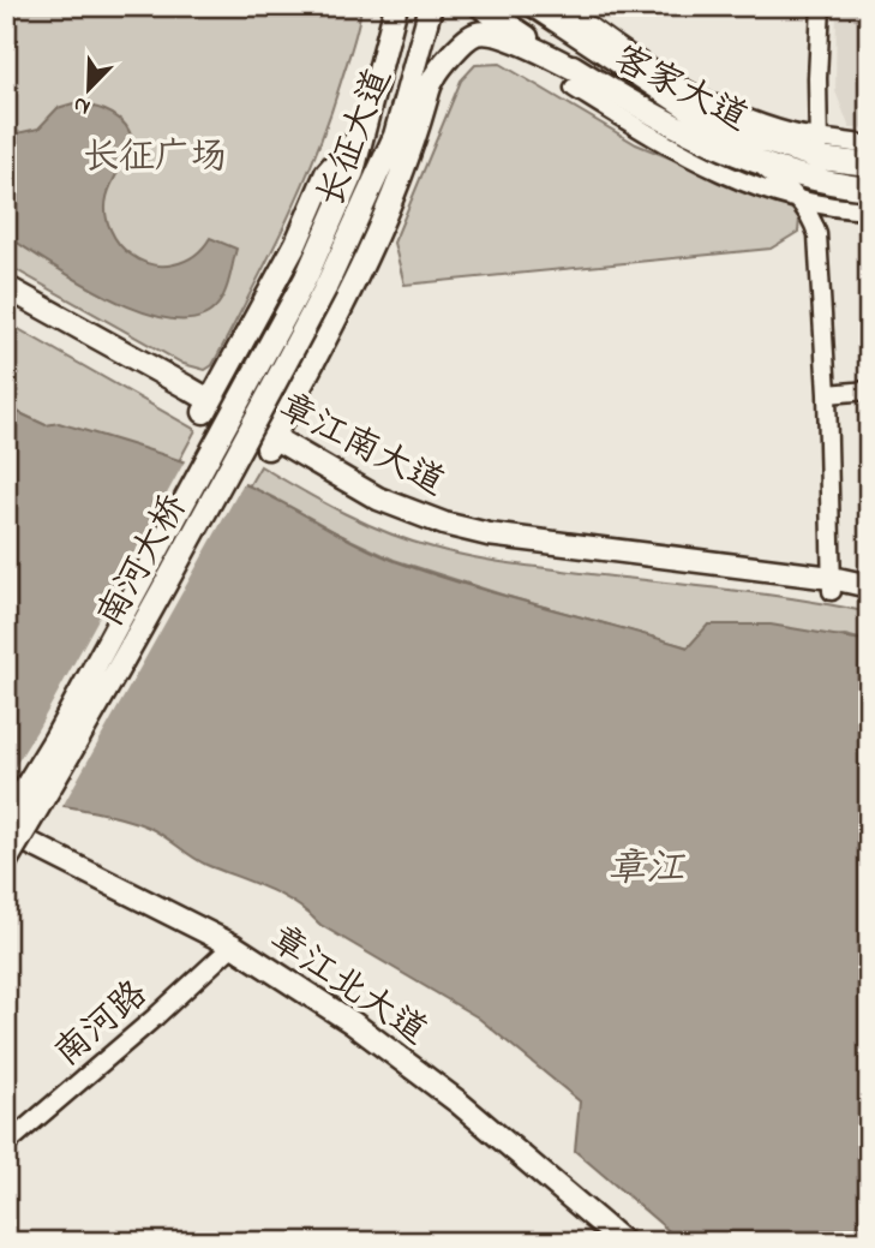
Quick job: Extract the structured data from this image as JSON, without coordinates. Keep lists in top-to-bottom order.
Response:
{
  "streets": {
    "main road": [
      "客家大道",
      "长征大道",
      "章江南大道",
      "南河大桥",
      "章江北大道"
    ],
    "street": ["南河路"]
  },
  "crossings": [
    ["长征大道", "南河大桥"],
    ["章江北大道", "南河路"]
  ],
  "water": ["章江"],
  "parks": ["长征广场"],
  "north": "bottom left"
}
